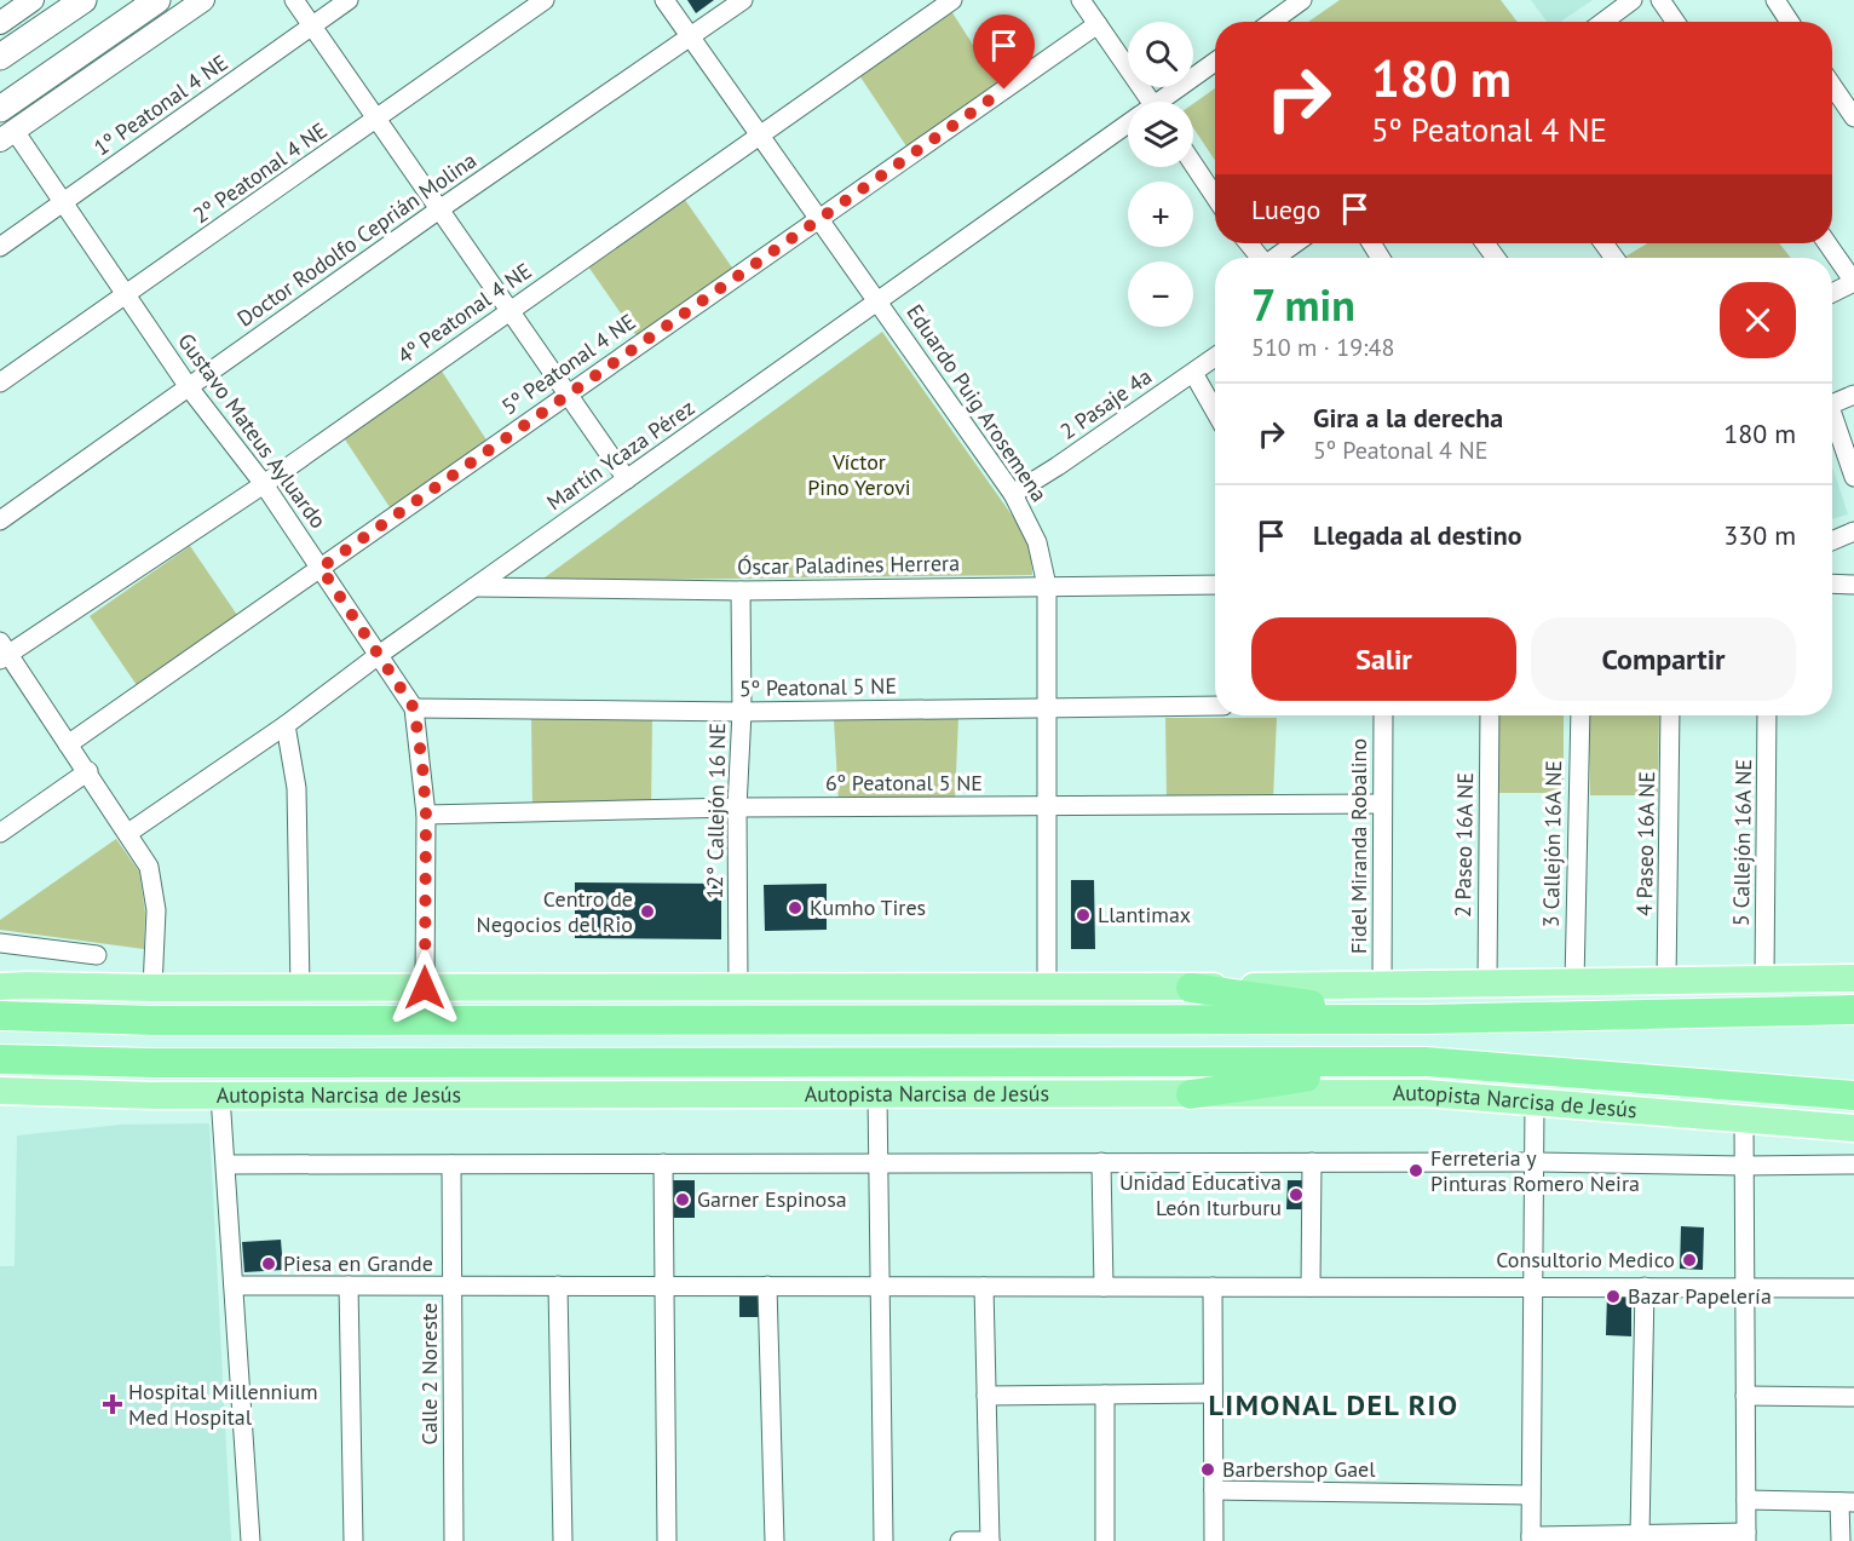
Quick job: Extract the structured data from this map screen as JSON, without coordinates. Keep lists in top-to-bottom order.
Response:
{
  "streets": {
    "highway": ["Autopista Narcisa de Jesús"],
    "street": [
      "1º Peatonal 4 NE",
      "2º Peatonal 4 NE",
      "Doctor Rodolfo Ceprián Molina",
      "4º Peatonal 4 NE",
      "5º Peatonal 4 NE",
      "Eduardo Puig Arosemena",
      "2 Pasaje 4a",
      "Gustavo Mateus Ayluardo",
      "Martín Ycaza Pérez",
      "Óscar Paladines Herrera",
      "5º Peatonal 5 NE",
      "6º Peatonal 5 NE",
      "12° Callejón 16 NE",
      "5 Callejón 16A NE",
      "3 Callejón 16A NE",
      "4 Paseo 16A NE",
      "2 Paseo 16A NE",
      "Fidel Miranda Robalino",
      "Calle 2 Noreste"
    ]
  },
  "crossings": [
    ["1º Peatonal 4 NE", "Gustavo Mateus Ayluardo"],
    ["2º Peatonal 4 NE", "Gustavo Mateus Ayluardo"],
    ["Doctor Rodolfo Ceprián Molina", "Eduardo Puig Arosemena"],
    ["Doctor Rodolfo Ceprián Molina", "Gustavo Mateus Ayluardo"],
    ["4º Peatonal 4 NE", "Eduardo Puig Arosemena"],
    ["4º Peatonal 4 NE", "Gustavo Mateus Ayluardo"],
    ["5º Peatonal 4 NE", "Eduardo Puig Arosemena"],
    ["5º Peatonal 4 NE", "Gustavo Mateus Ayluardo"],
    ["Eduardo Puig Arosemena", "2 Pasaje 4a"],
    ["Eduardo Puig Arosemena", "Martín Ycaza Pérez"],
    ["Eduardo Puig Arosemena", "Óscar Paladines Herrera"],
    ["Eduardo Puig Arosemena", "5º Peatonal 5 NE"],
    ["Eduardo Puig Arosemena", "6º Peatonal 5 NE"],
    ["Gustavo Mateus Ayluardo", "Martín Ycaza Pérez"],
    ["Gustavo Mateus Ayluardo", "5º Peatonal 5 NE"],
    ["Gustavo Mateus Ayluardo", "6º Peatonal 5 NE"],
    ["Martín Ycaza Pérez", "Óscar Paladines Herrera"],
    ["Óscar Paladines Herrera", "12° Callejón 16 NE"],
    ["5º Peatonal 5 NE", "12° Callejón 16 NE"],
    ["6º Peatonal 5 NE", "12° Callejón 16 NE"],
    ["6º Peatonal 5 NE", "Fidel Miranda Robalino"]
  ],
  "districts": ["LIMONAL DEL RIO"],
  "parks": ["Víctor Pino Yerovi"],
  "places": {
    "other": [
      "Kumho Tires",
      "Centro de Negocios del Rio",
      "Llantimax",
      "Ferreteria y Pinturas Romero Neira",
      "Unidad Educativa León Iturburu",
      "Garner Espinosa",
      "Consultorio Medico",
      "Piesa en Grande",
      "Bazar Papelería",
      "Barbershop Gael"
    ],
    "health": ["Hospital Millennium Med Hospital"]
  },
  "page": {
    "map_buttons": ["+", "−"],
    "turn": ["180 m", "5º Peatonal 4 NE"],
    "then": "Luego",
    "heading": ["7 min", "510 m · 19:48"],
    "list": [
      {
        "name": "Gira a la derecha",
        "note": "5º Peatonal 4 NE",
        "value": "180 m"
      },
      {
        "name": "Llegada al destino",
        "value": "330 m"
      }
    ],
    "buttons": ["Salir", "Compartir"]
  }
}
